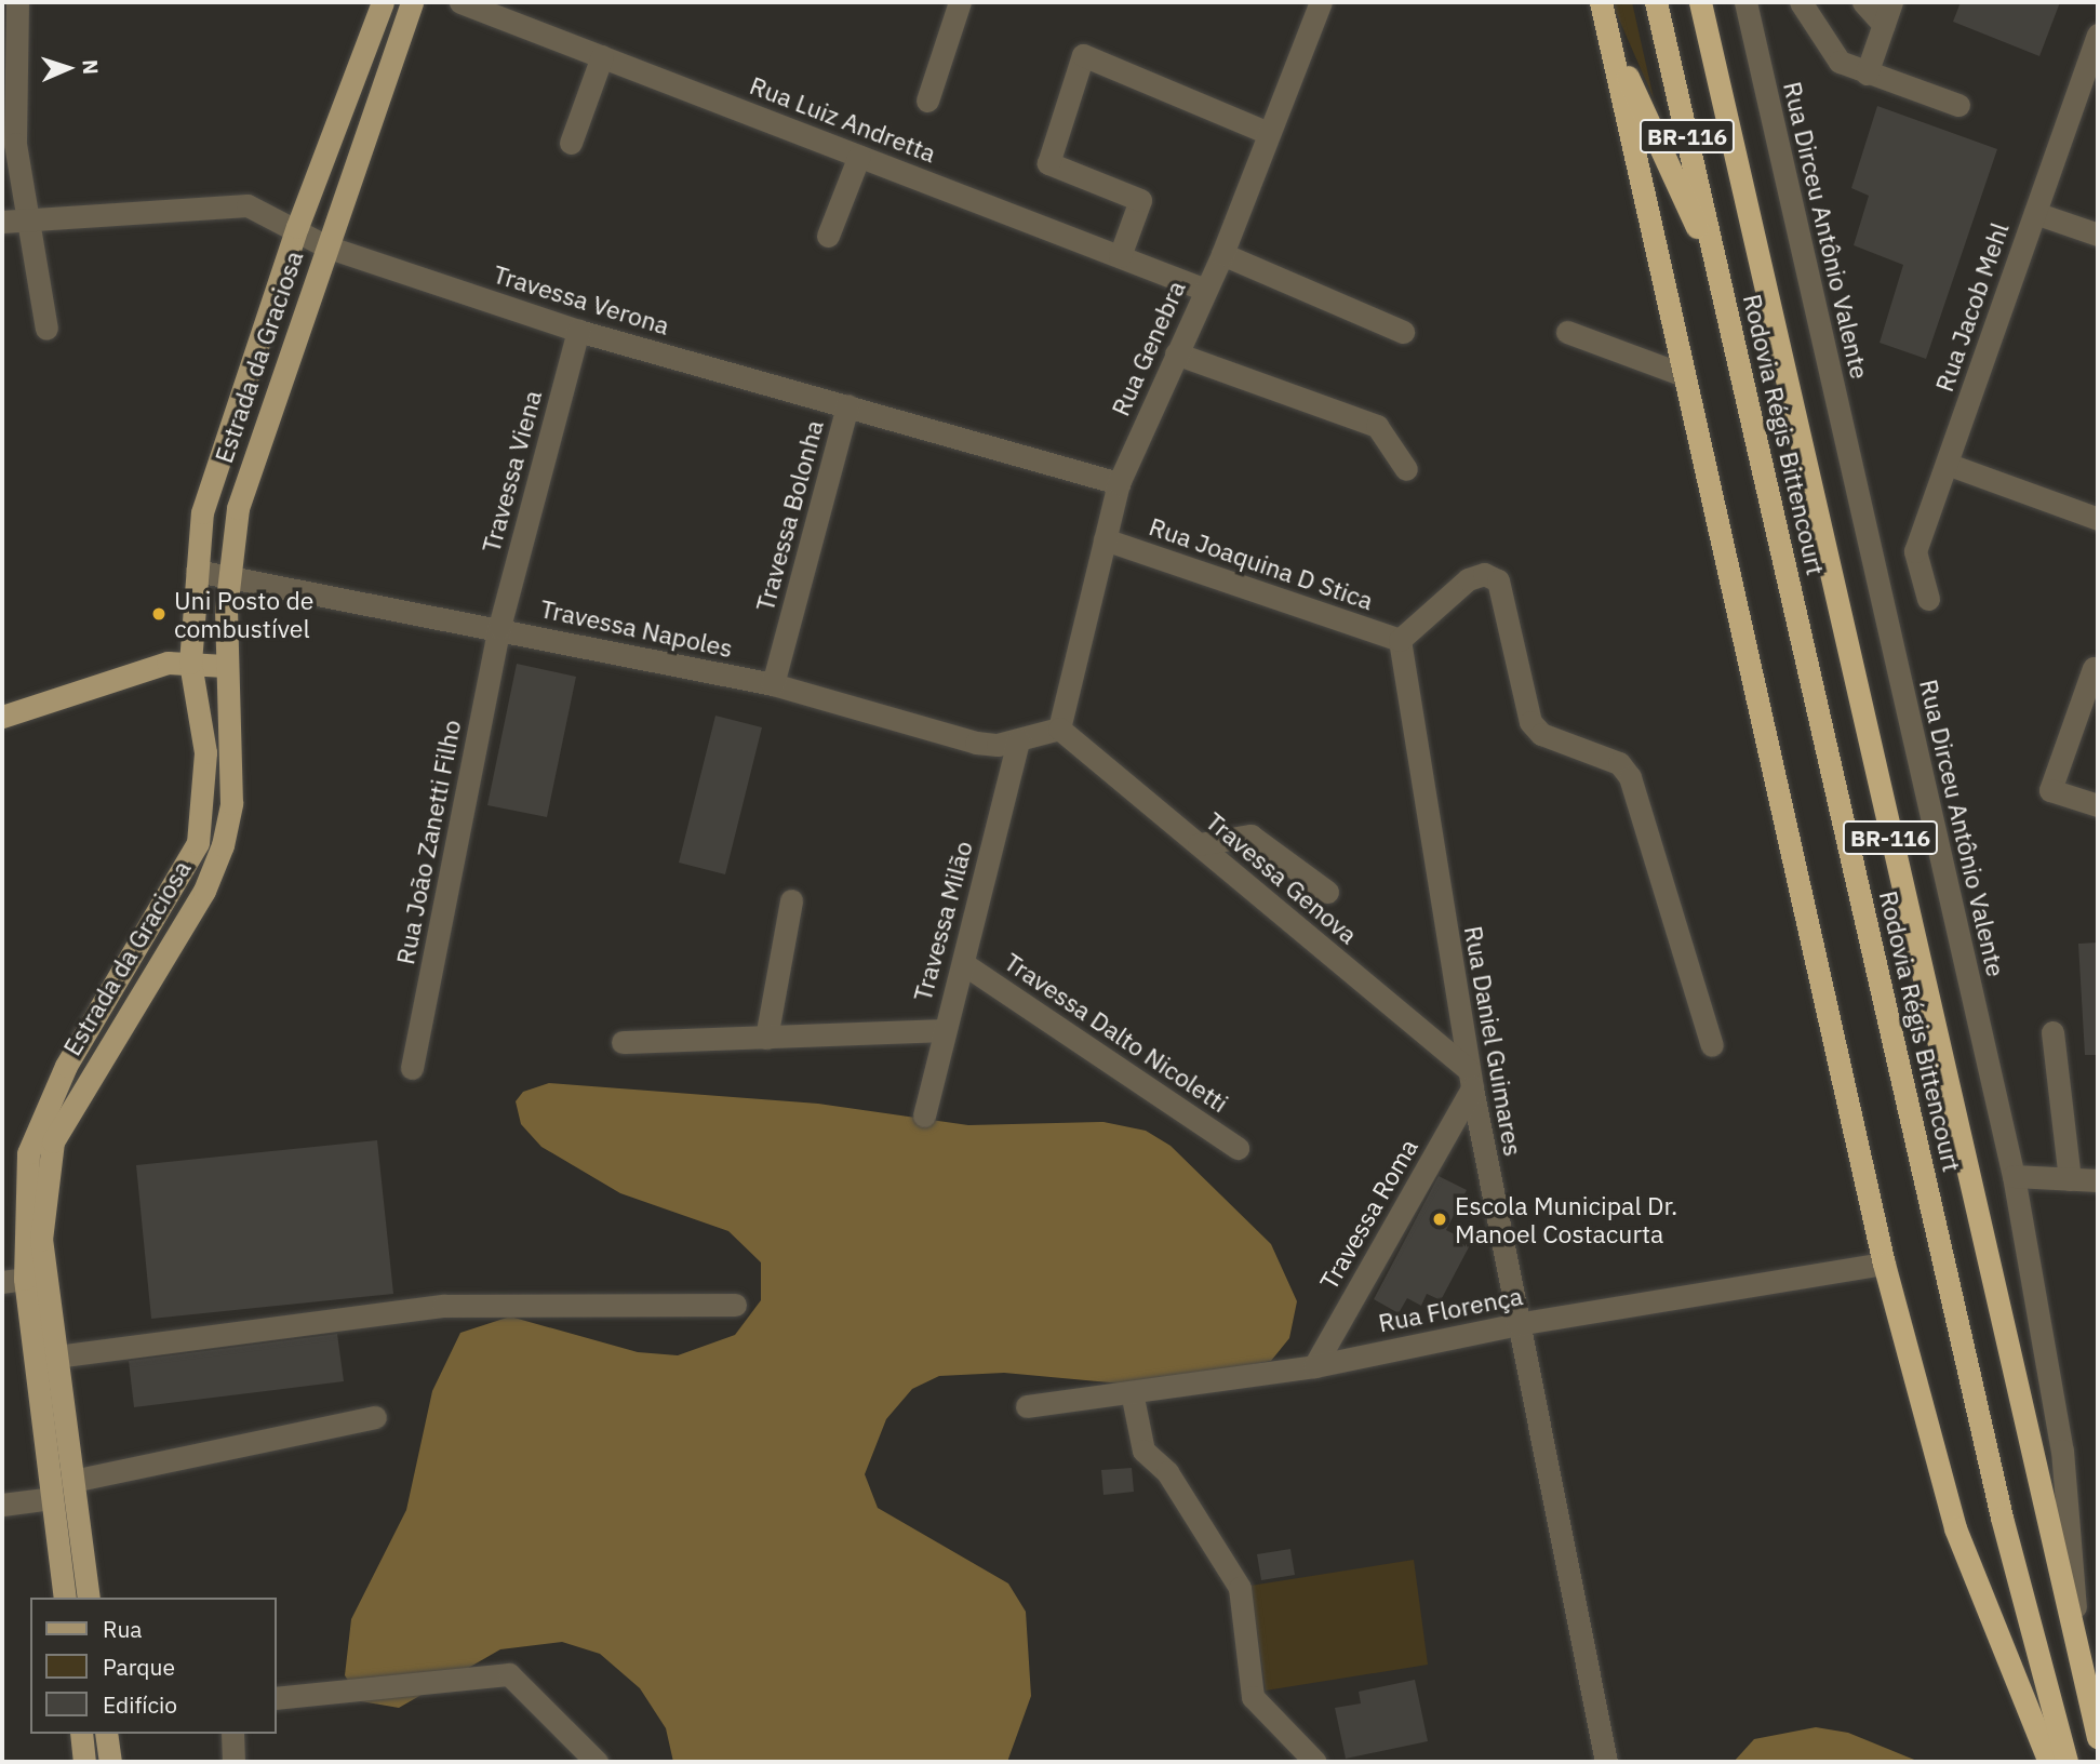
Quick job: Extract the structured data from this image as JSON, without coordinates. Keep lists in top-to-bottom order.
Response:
{
  "streets": {
    "highway": ["BR-116", "Rodovia Régis Bittencourt"],
    "main road": ["Estrada da Graciosa"],
    "street": [
      "Rua Luiz Andretta",
      "Rua Dirceu Antônio Valente",
      "Travessa Verona",
      "Rua Jacob Mehl",
      "Rua Genebra",
      "Travessa Viena",
      "Travessa Bolonha",
      "Rua Joaquina D Stica",
      "Travessa Napoles",
      "Rua João Zanetti Filho",
      "Travessa Genova",
      "Travessa Milão",
      "Travessa Dalto Nicoletti",
      "Rua Daniel Guimares",
      "Travessa Roma",
      "Rua Florença"
    ]
  },
  "crossings": [
    ["Rua Luiz Andretta", "Rua Genebra"],
    ["Rua Dirceu Antônio Valente", "Rodovia Régis Bittencourt"],
    ["Travessa Verona", "Rua Genebra"],
    ["Travessa Verona", "Estrada da Graciosa"],
    ["Travessa Verona", "Travessa Viena"],
    ["Travessa Verona", "Travessa Bolonha"],
    ["Rua Genebra", "Rua Joaquina D Stica"],
    ["Rua Genebra", "Travessa Napoles"],
    ["Rua Genebra", "Travessa Genova"],
    ["Estrada da Graciosa", "Travessa Napoles"],
    ["Travessa Viena", "Travessa Napoles"],
    ["Travessa Viena", "Rua João Zanetti Filho"],
    ["Travessa Bolonha", "Travessa Napoles"],
    ["Rua Joaquina D Stica", "Rua Daniel Guimares"],
    ["Travessa Napoles", "Rua João Zanetti Filho"],
    ["Travessa Napoles", "Travessa Genova"],
    ["Travessa Napoles", "Travessa Milão"],
    ["Travessa Genova", "Rua Daniel Guimares"],
    ["Travessa Genova", "Travessa Roma"],
    ["Travessa Milão", "Travessa Dalto Nicoletti"],
    ["Rua Daniel Guimares", "Travessa Roma"],
    ["Rua Daniel Guimares", "Rua Florença"],
    ["Travessa Roma", "Rua Florença"]
  ],
  "places": ["Uni Posto de combustível", "Escola Municipal Dr. Manoel Costacurta"],
  "legend": ["Rua", "Parque", "Edifício"],
  "north": "right"
}
